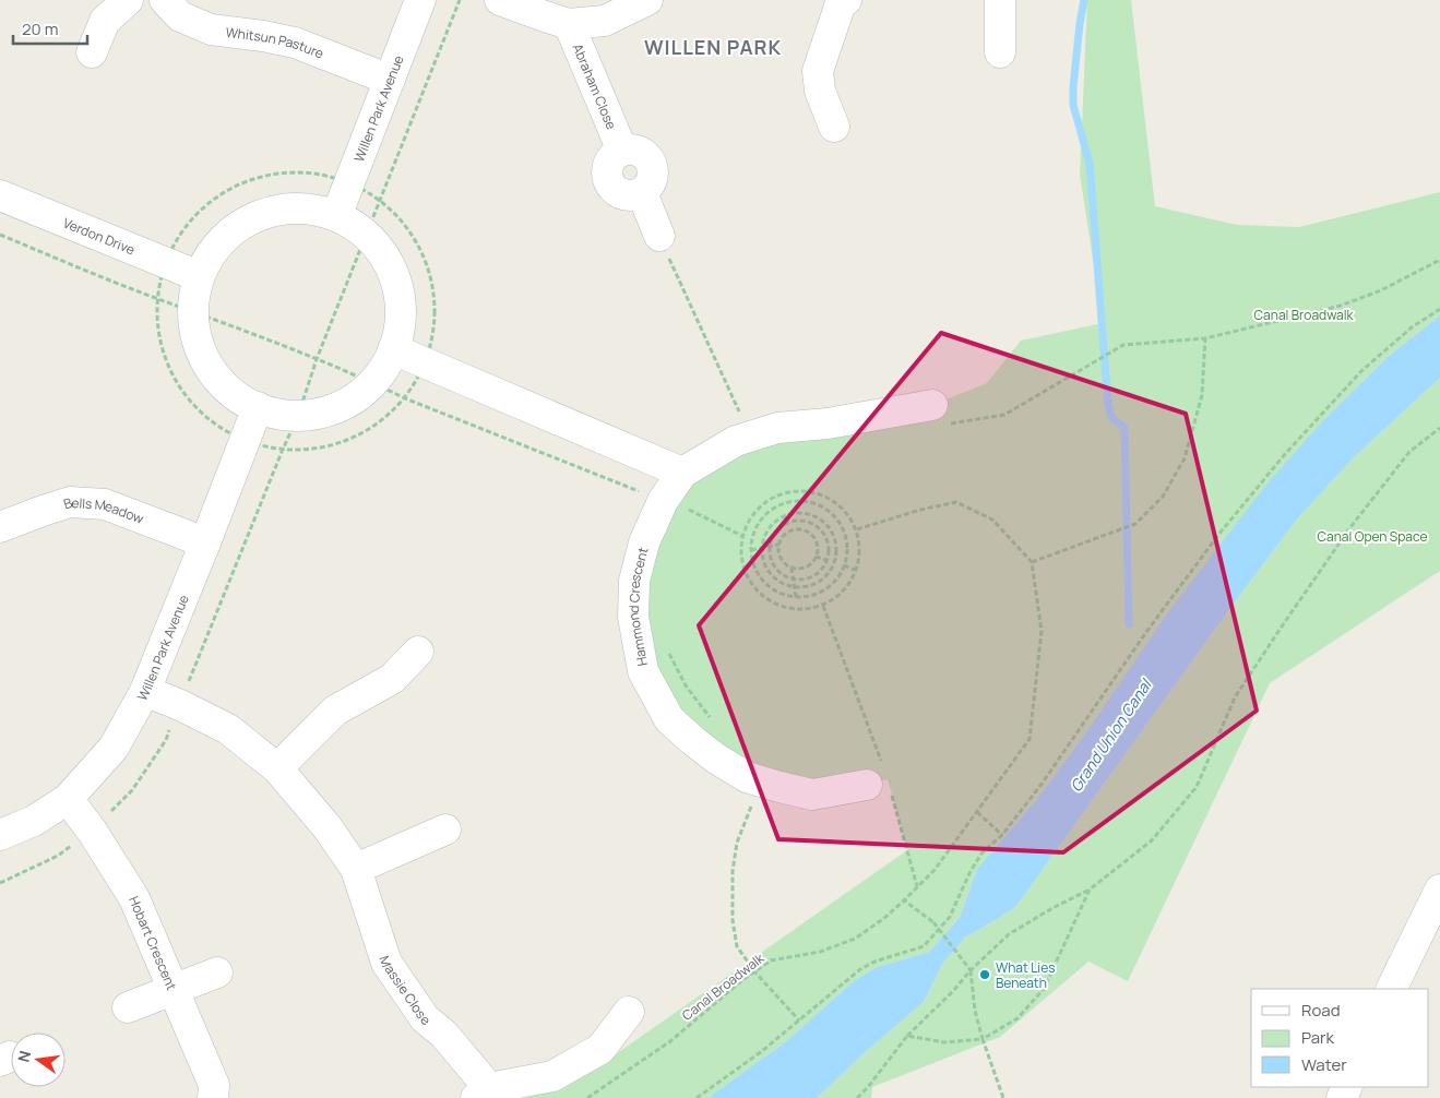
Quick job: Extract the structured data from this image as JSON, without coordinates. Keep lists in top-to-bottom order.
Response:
{
  "streets": {
    "street": [
      "Whitsun Pasture",
      "Abraham Close",
      "Willen Park Avenue",
      "Verdon Drive",
      "Bells Meadow",
      "Hammond Crescent",
      "Hobart Crescent",
      "Massie Close"
    ],
    "path": ["Canal Broadwalk"]
  },
  "crossings": [
    ["Whitsun Pasture", "Willen Park Avenue"],
    ["Willen Park Avenue", "Verdon Drive"],
    ["Willen Park Avenue", "Bells Meadow"],
    ["Willen Park Avenue", "Hobart Crescent"],
    ["Willen Park Avenue", "Massie Close"]
  ],
  "districts": ["WILLEN PARK"],
  "water": ["Grand Union Canal"],
  "parks": ["Canal Broadwalk", "Canal Open Space"],
  "places": ["What Lies Beneath"],
  "legend": ["Road", "Park", "Water"],
  "scale_bar": "20 m",
  "north": "left"
}
